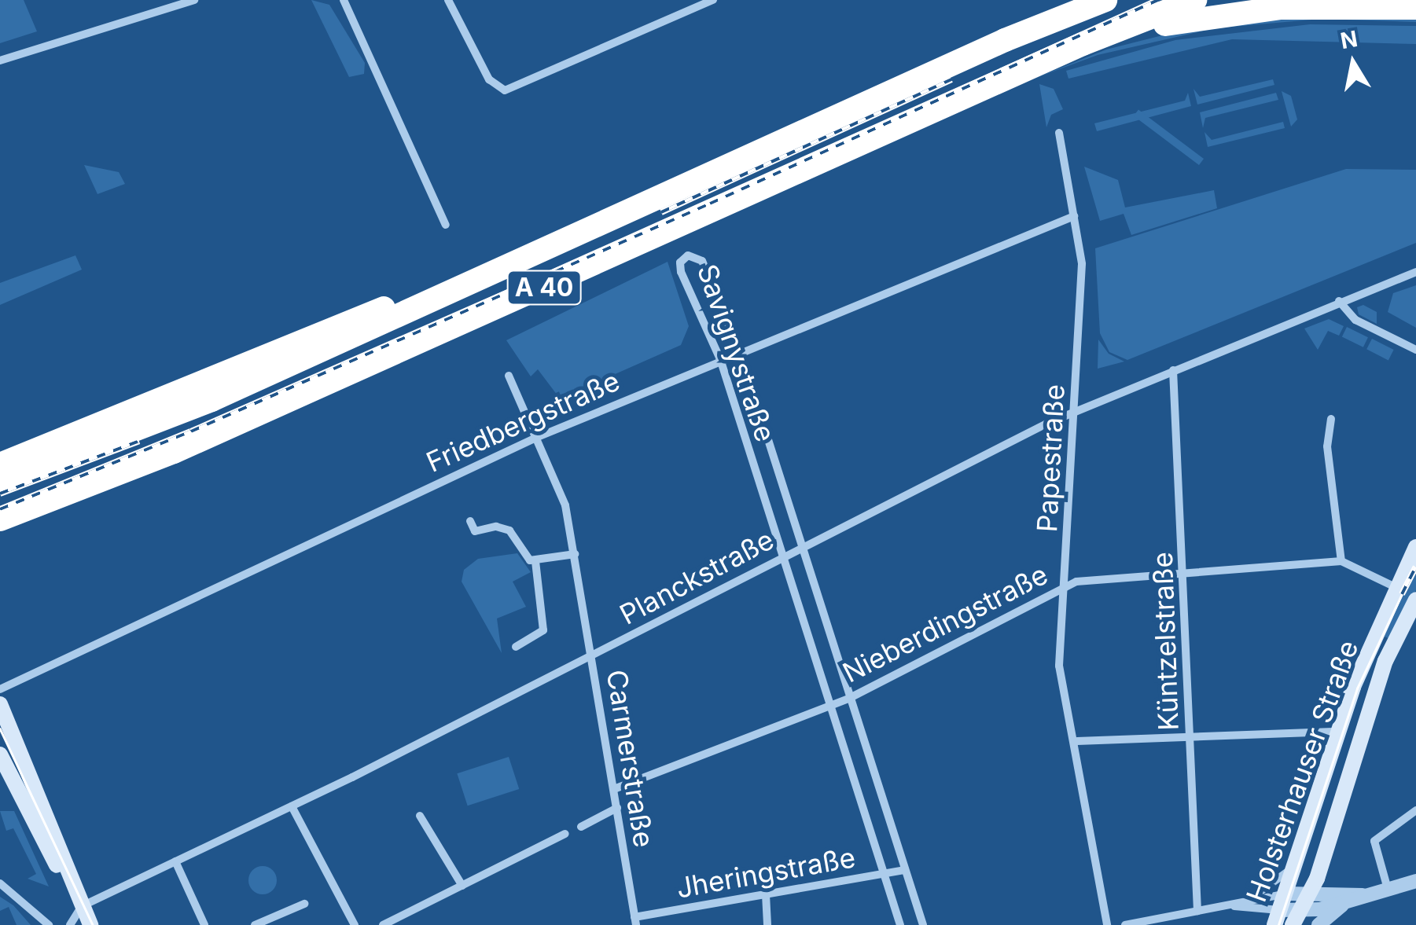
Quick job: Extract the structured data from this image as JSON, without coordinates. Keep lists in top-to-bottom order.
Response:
{
  "streets": {
    "highway": ["A 40"],
    "main road": ["Holsterhauser Straße"],
    "street": [
      "Savignystraße",
      "Friedbergstraße",
      "Papestraße",
      "Planckstraße",
      "Nieberdingstraße",
      "Küntzelstraße",
      "Carmerstraße",
      "Jheringstraße"
    ]
  },
  "crossings": [
    ["Savignystraße", "Friedbergstraße"],
    ["Savignystraße", "Planckstraße"],
    ["Savignystraße", "Nieberdingstraße"],
    ["Savignystraße", "Jheringstraße"],
    ["Friedbergstraße", "Papestraße"],
    ["Friedbergstraße", "Carmerstraße"],
    ["Papestraße", "Planckstraße"],
    ["Papestraße", "Nieberdingstraße"],
    ["Planckstraße", "Küntzelstraße"],
    ["Planckstraße", "Carmerstraße"],
    ["Nieberdingstraße", "Küntzelstraße"],
    ["Nieberdingstraße", "Carmerstraße"],
    ["Nieberdingstraße", "Holsterhauser Straße"],
    ["Carmerstraße", "Jheringstraße"]
  ],
  "north": "top"
}
